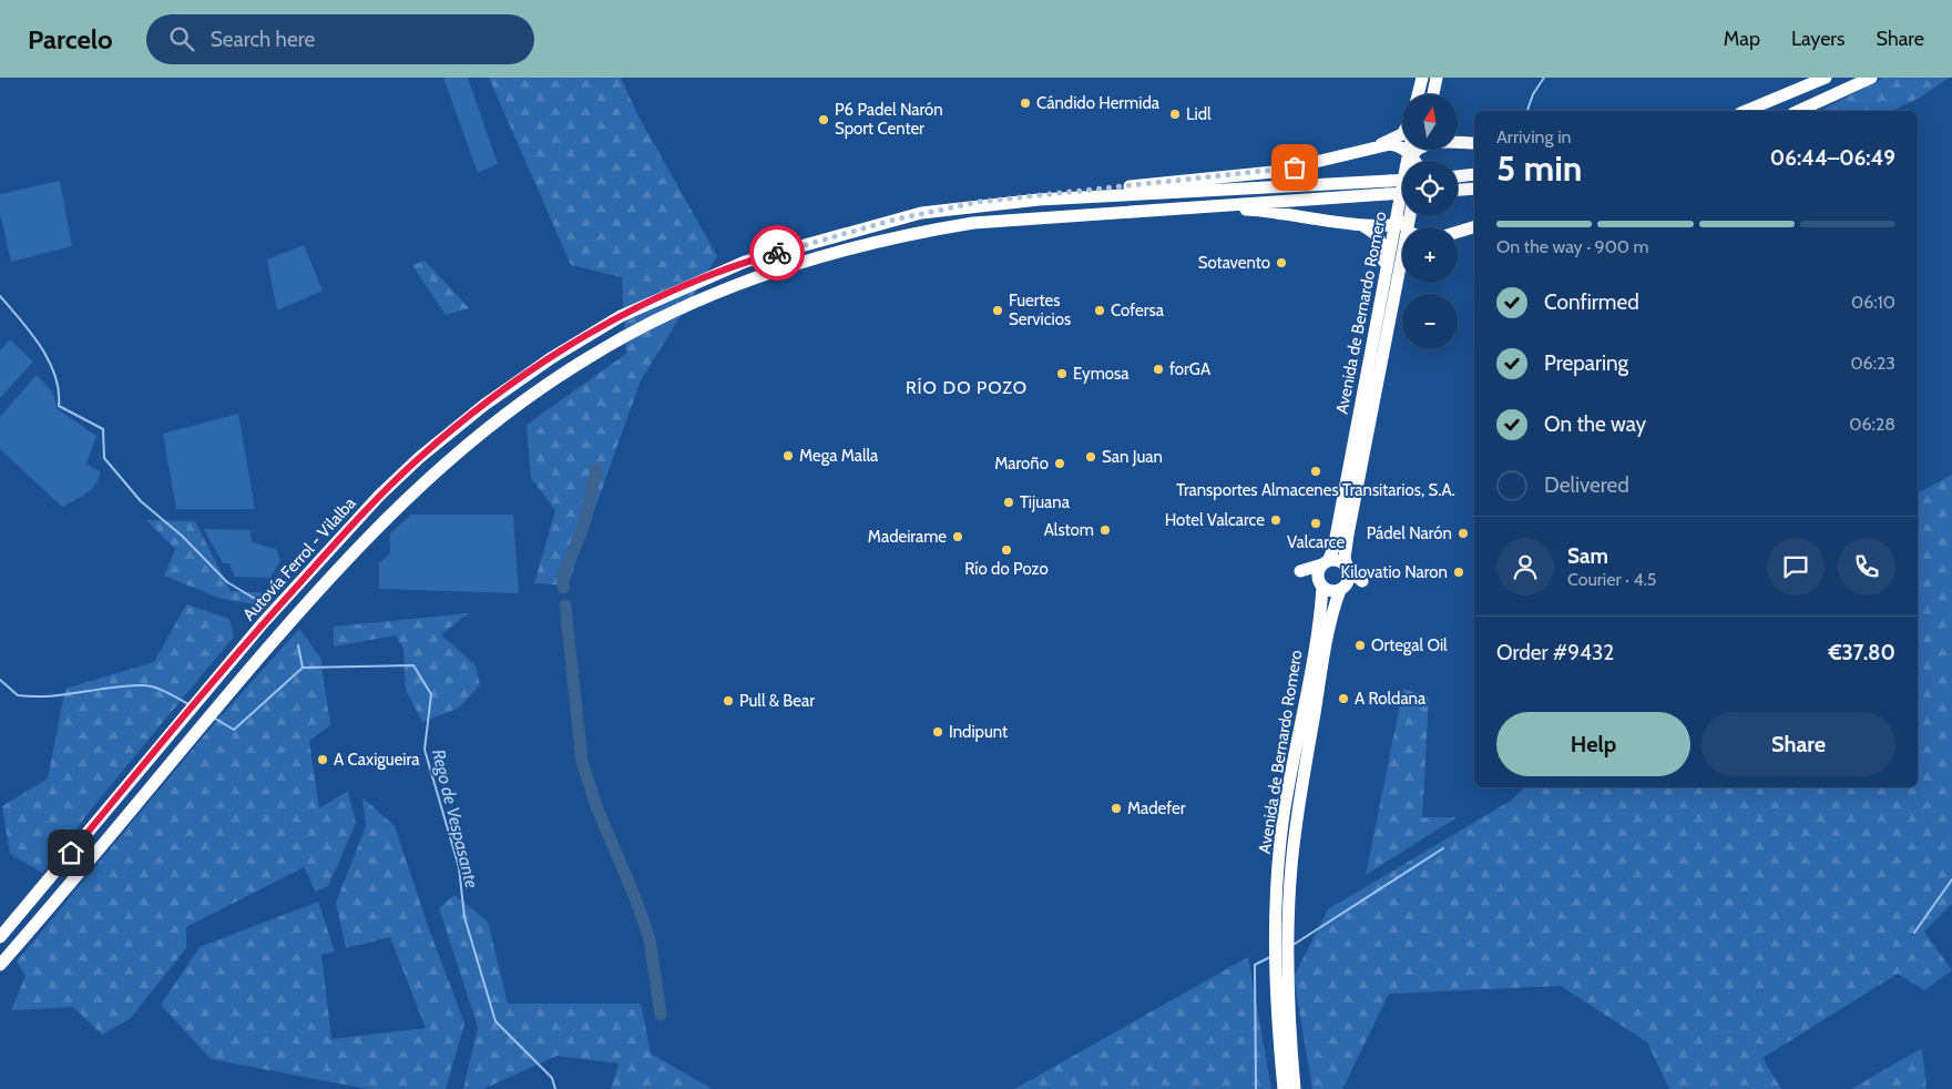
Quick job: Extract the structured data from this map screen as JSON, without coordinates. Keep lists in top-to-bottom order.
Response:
{
  "streets": {
    "highway": ["Avenida de Bernardo Romero", "Autovía Ferrol - Vilalba"]
  },
  "districts": ["RÍO DO POZO"],
  "water": ["Rego de Vespasante"],
  "places": [
    "Cándido Hermida",
    "Lidl",
    "P6 Padel Narón Sport Center",
    "Sotavento",
    "Fuertes Servicios",
    "Cofersa",
    "forGA",
    "Eymosa",
    "Mega Malla",
    "San Juan",
    "Maroño",
    "Transportes Almacenes Transitarios, S.A.",
    "Tijuana",
    "Hotel Valcarce",
    "Valcarce",
    "Alstom",
    "Pádel Narón",
    "Madeirame",
    "Río do Pozo",
    "Kilovatio Naron",
    "Ortegal Oil",
    "A Roldana",
    "Pull & Bear",
    "Indipunt",
    "A Caxigueira",
    "Madefer"
  ],
  "north": "top",
  "page": {
    "header": "Parcelo",
    "search": "Search here",
    "nav": ["Map", "Layers", "Share"],
    "map_buttons": ["+", "−"],
    "heading": ["5 min", "Arriving in", "06:44–06:49"],
    "panel": [
      "Sam",
      "Courier · 4.5",
      "Order #9432",
      "€37.80"
    ],
    "bar": "On the way · 900 m",
    "list": [
      ["Confirmed", "06:10"],
      ["Preparing", "06:23"],
      ["On the way", "06:28"],
      "Delivered"
    ],
    "buttons": ["Help", "Share"]
  }
}
